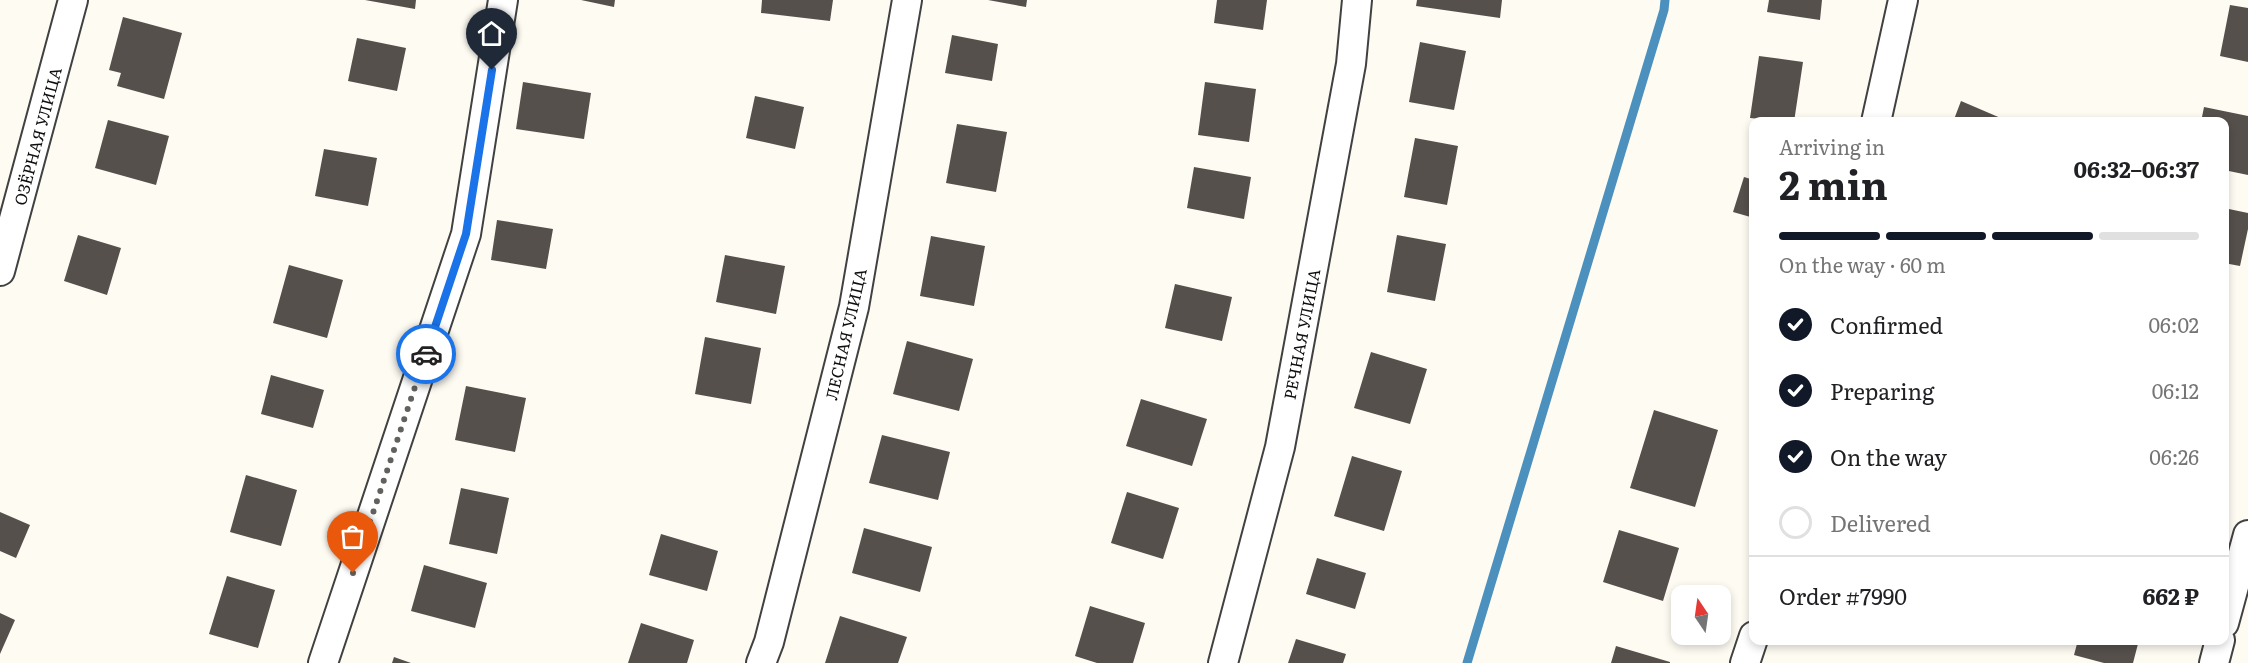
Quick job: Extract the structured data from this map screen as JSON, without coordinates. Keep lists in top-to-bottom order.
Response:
{
  "streets": {
    "street": ["ОЗЁРНАЯ УЛИЦА", "ЛЕСНАЯ УЛИЦА", "РЕЧНАЯ УЛИЦА"]
  },
  "north": "top",
  "page": {
    "heading": ["2 min", "Arriving in", "06:32–06:37"],
    "panel": ["Order #7990", "662 ₽"],
    "bar": "On the way · 60 m",
    "list": [
      ["Confirmed", "06:02"],
      ["Preparing", "06:12"],
      ["On the way", "06:26"],
      "Delivered"
    ]
  }
}
